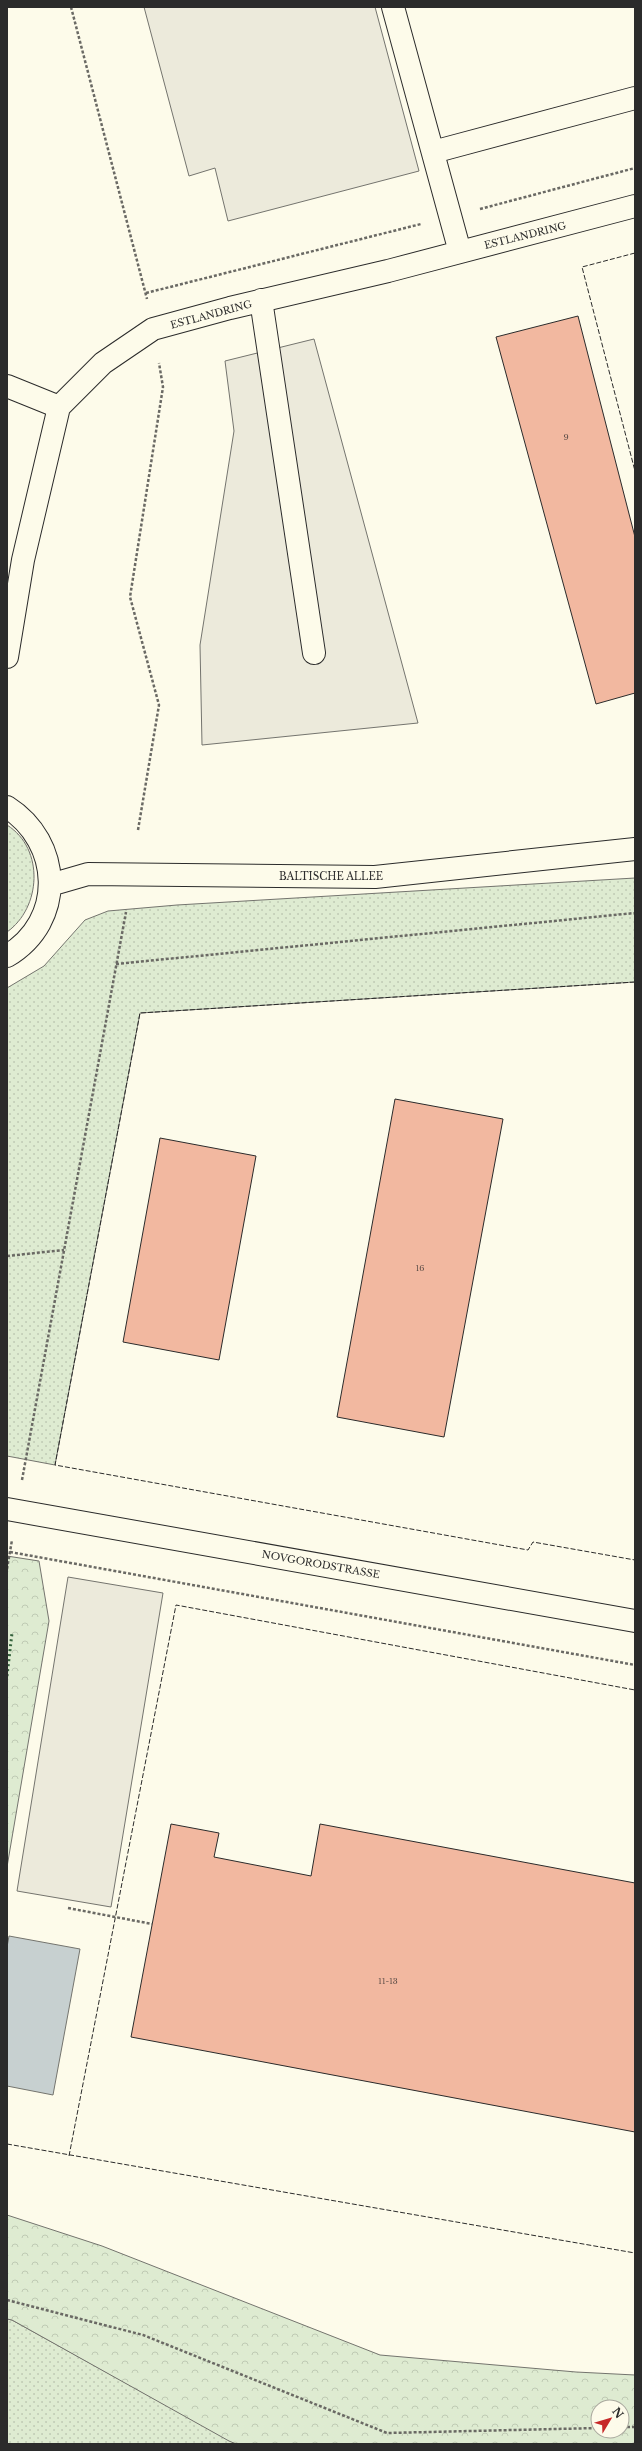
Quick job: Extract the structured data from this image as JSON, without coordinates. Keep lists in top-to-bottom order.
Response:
{
  "streets": {
    "street": ["ESTLANDRING", "BALTISCHE ALLEE", "NOVGORODSTRASSE"]
  },
  "house_numbers": ["9", "16", "11-13"],
  "north": "top right"
}
